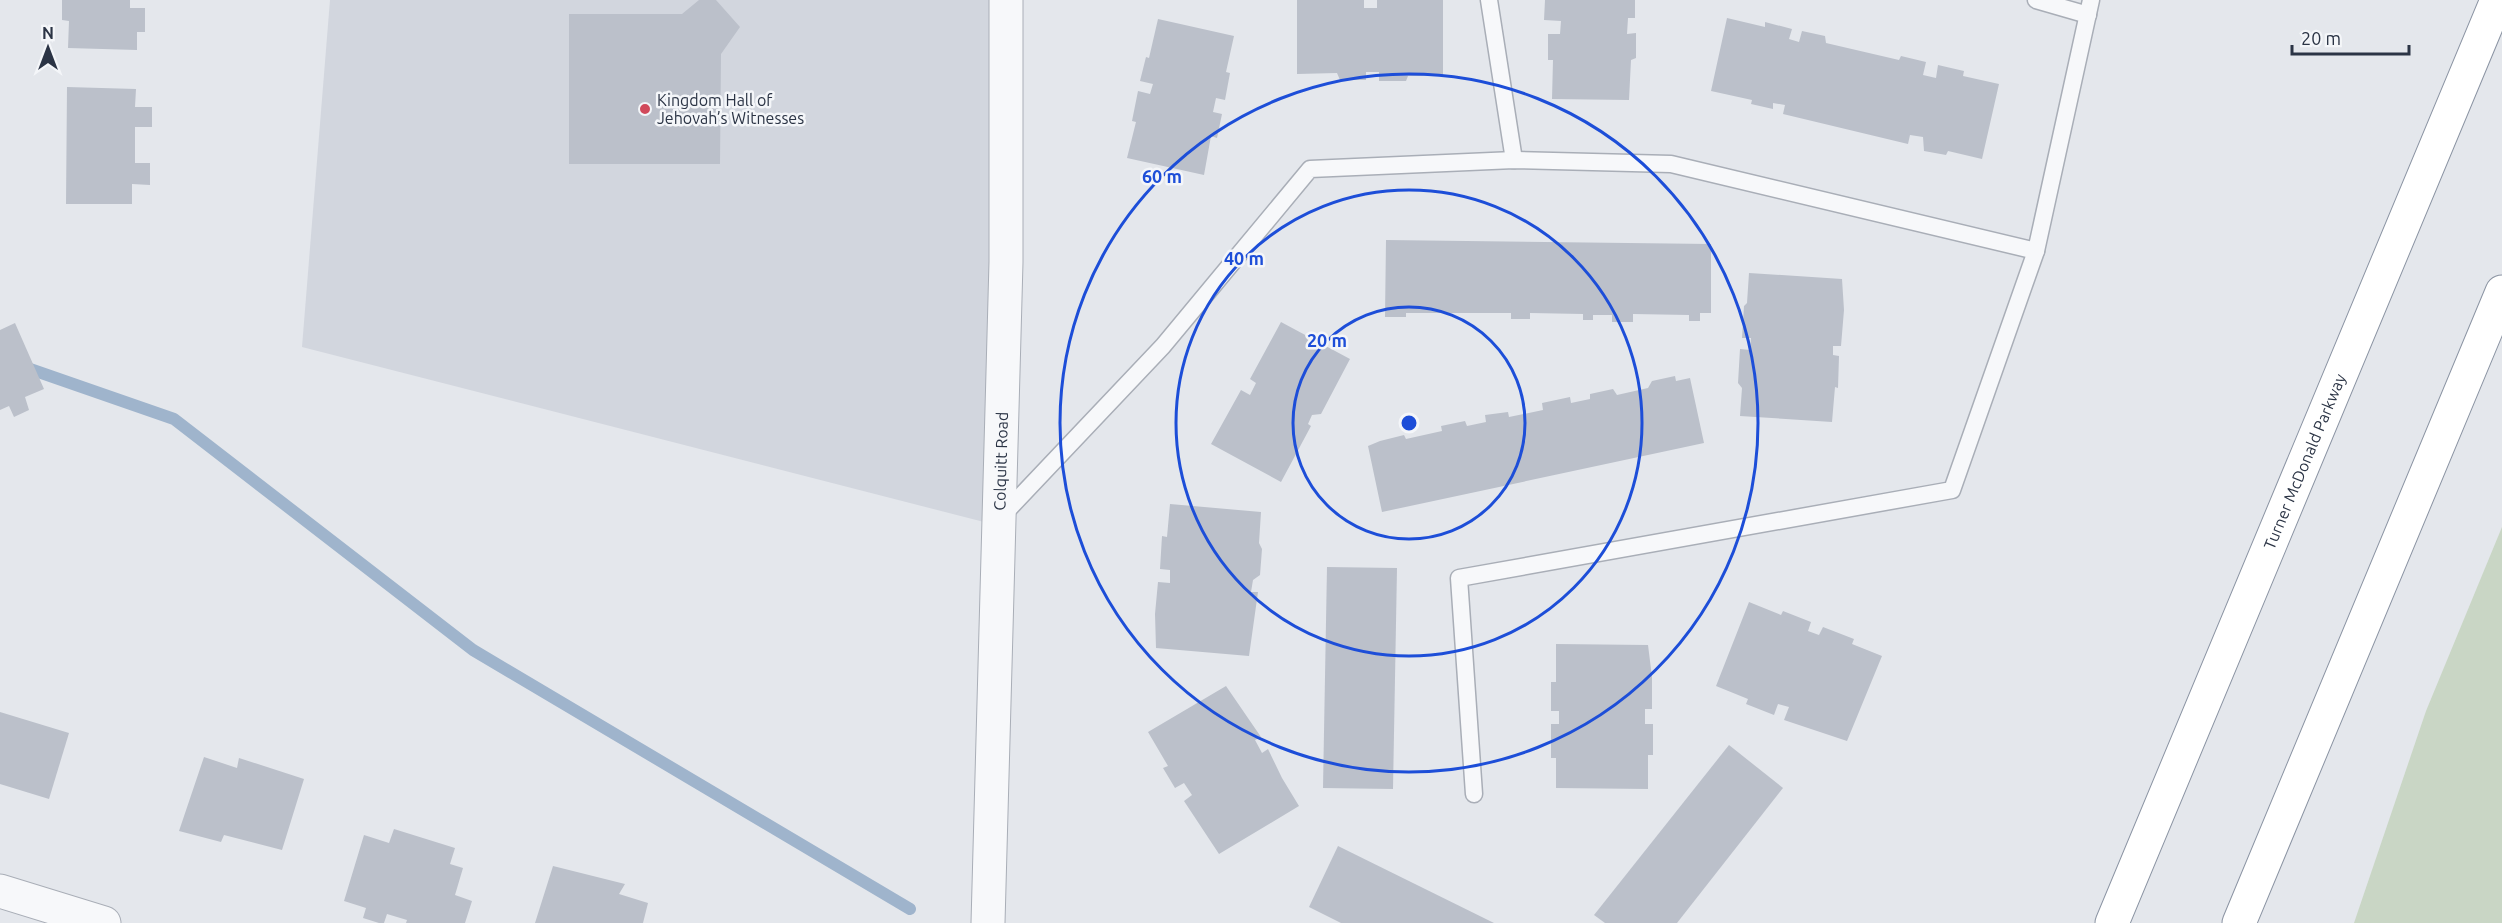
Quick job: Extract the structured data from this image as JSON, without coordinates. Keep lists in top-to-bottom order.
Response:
{
  "streets": {
    "highway": ["Turner McDonald Parkway"],
    "street": ["Colquitt Road"]
  },
  "places": ["Kingdom Hall of Jehovah’s Witnesses"],
  "scale_bar": "20 m",
  "north": "top",
  "rings": ["60 m", "40 m", "20 m"]
}
